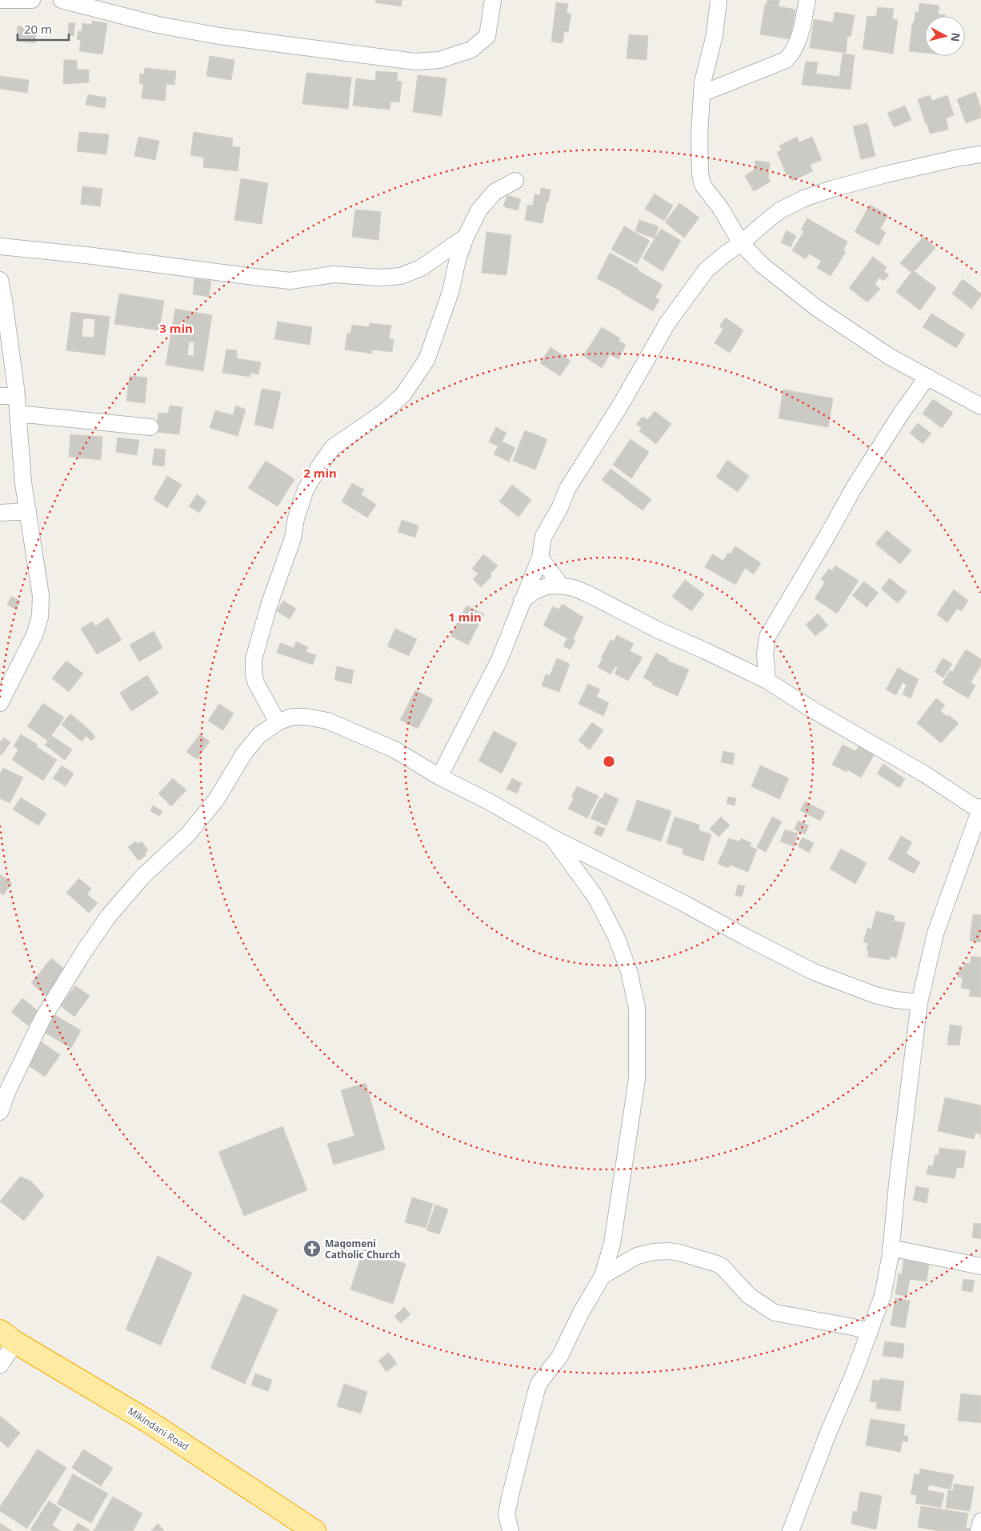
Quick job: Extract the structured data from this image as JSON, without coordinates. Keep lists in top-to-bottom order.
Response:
{
  "streets": {
    "highway": ["Mikindani Road"]
  },
  "places": {
    "church": ["Magomeni Catholic Church"]
  },
  "scale_bar": "20 m",
  "north": "right",
  "rings": ["3 min", "2 min", "1 min"]
}
